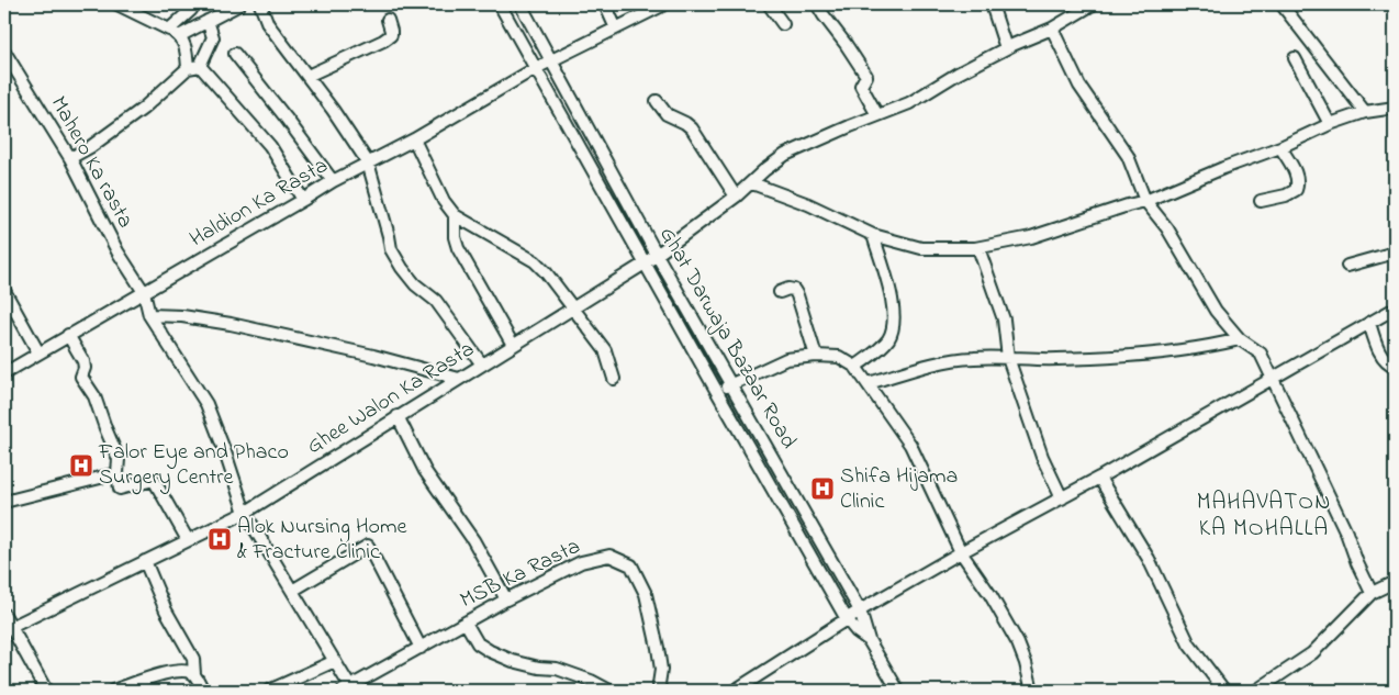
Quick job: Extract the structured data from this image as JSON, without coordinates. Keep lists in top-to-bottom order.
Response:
{
  "streets": {
    "street": [
      "Mahero Ka rasta",
      "Haldion Ka Rasta",
      "Ghat Darwaja Bazaar Road",
      "Ghee Walon Ka Rasta",
      "MSB Ka Rasta"
    ]
  },
  "crossings": [
    ["Mahero Ka rasta", "Haldion Ka Rasta"],
    ["Mahero Ka rasta", "Ghee Walon Ka Rasta"],
    ["Mahero Ka rasta", "MSB Ka Rasta"],
    ["Haldion Ka Rasta", "Ghat Darwaja Bazaar Road"],
    ["Ghat Darwaja Bazaar Road", "Ghee Walon Ka Rasta"]
  ],
  "districts": ["MAHAVATON KA MOHALLA"],
  "places": {
    "hospital": ["Falor Eye and Phaco Surgery Centre", "Shifa Hijama Clinic", "Alok Nursing Home & Fracture Clinic"]
  }
}
